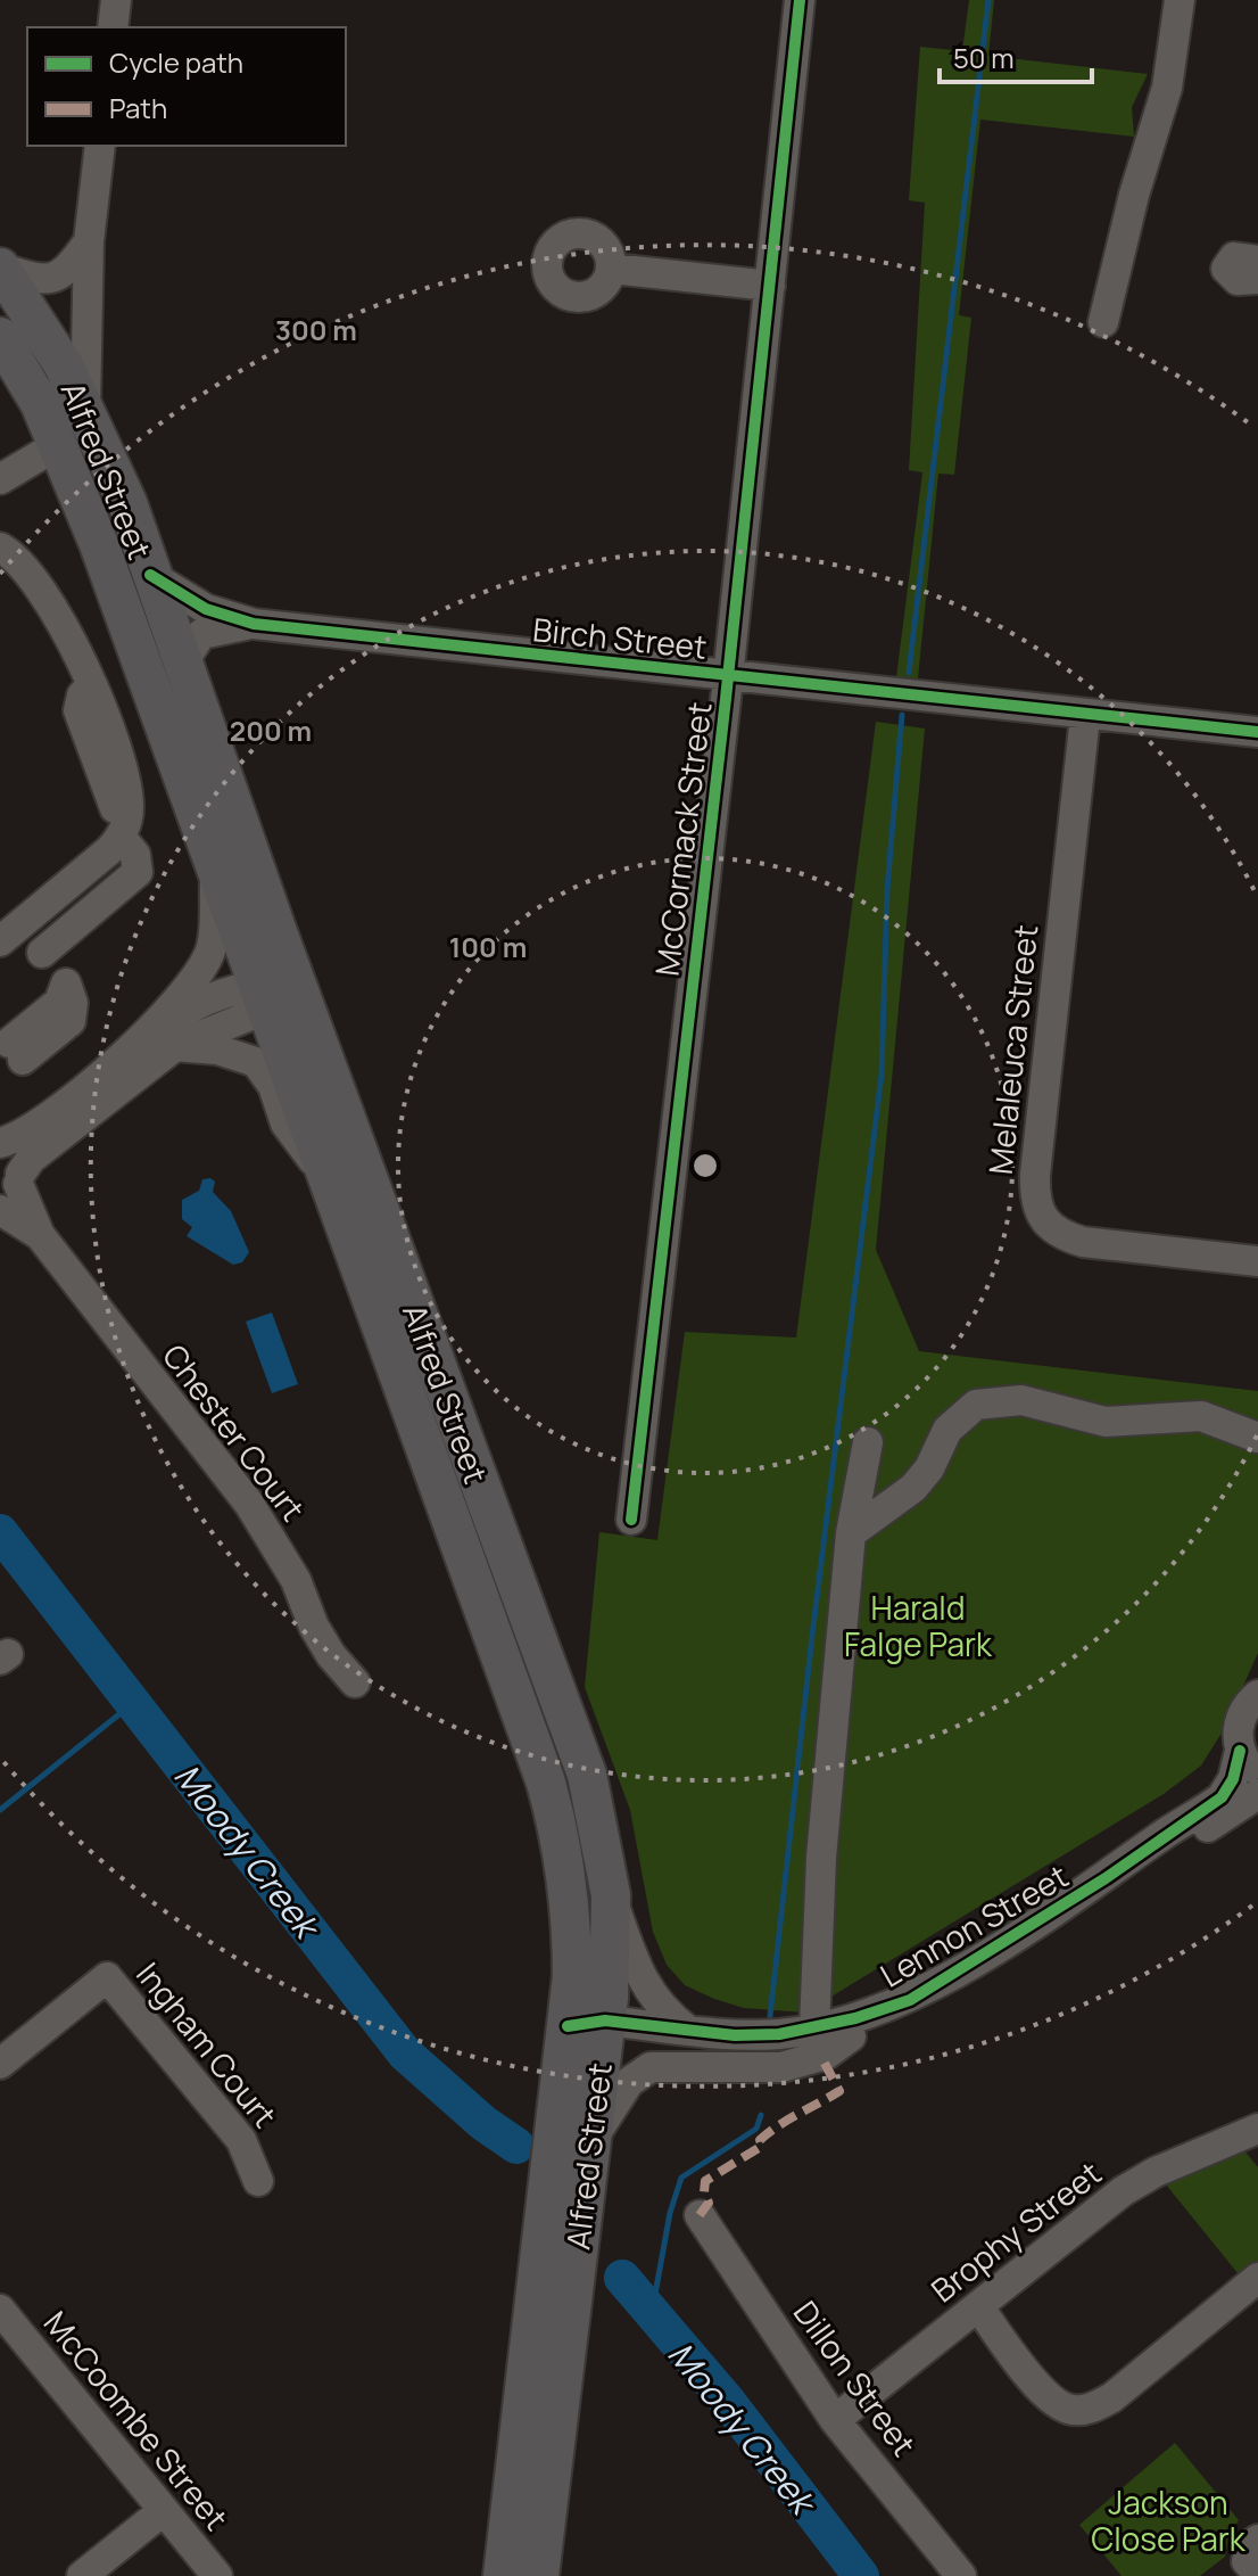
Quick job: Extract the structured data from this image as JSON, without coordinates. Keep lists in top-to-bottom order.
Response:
{
  "streets": {
    "main road": ["Alfred Street"],
    "street": [
      "Birch Street",
      "McCormack Street",
      "Melaleuca Street",
      "Chester Court",
      "Lennon Street",
      "Ingham Court",
      "Brophy Street",
      "Dillon Street",
      "McCoombe Street"
    ]
  },
  "crossings": [
    ["Alfred Street", "Birch Street"],
    ["Alfred Street", "Lennon Street"],
    ["Birch Street", "McCormack Street"],
    ["Birch Street", "Melaleuca Street"],
    ["Brophy Street", "Dillon Street"]
  ],
  "water": ["Moody Creek"],
  "parks": ["Harald Falge Park", "Jackson Close Park"],
  "legend": ["Cycle path", "Path"],
  "scale_bar": "50 m",
  "rings": ["300 m", "200 m", "100 m"]
}
